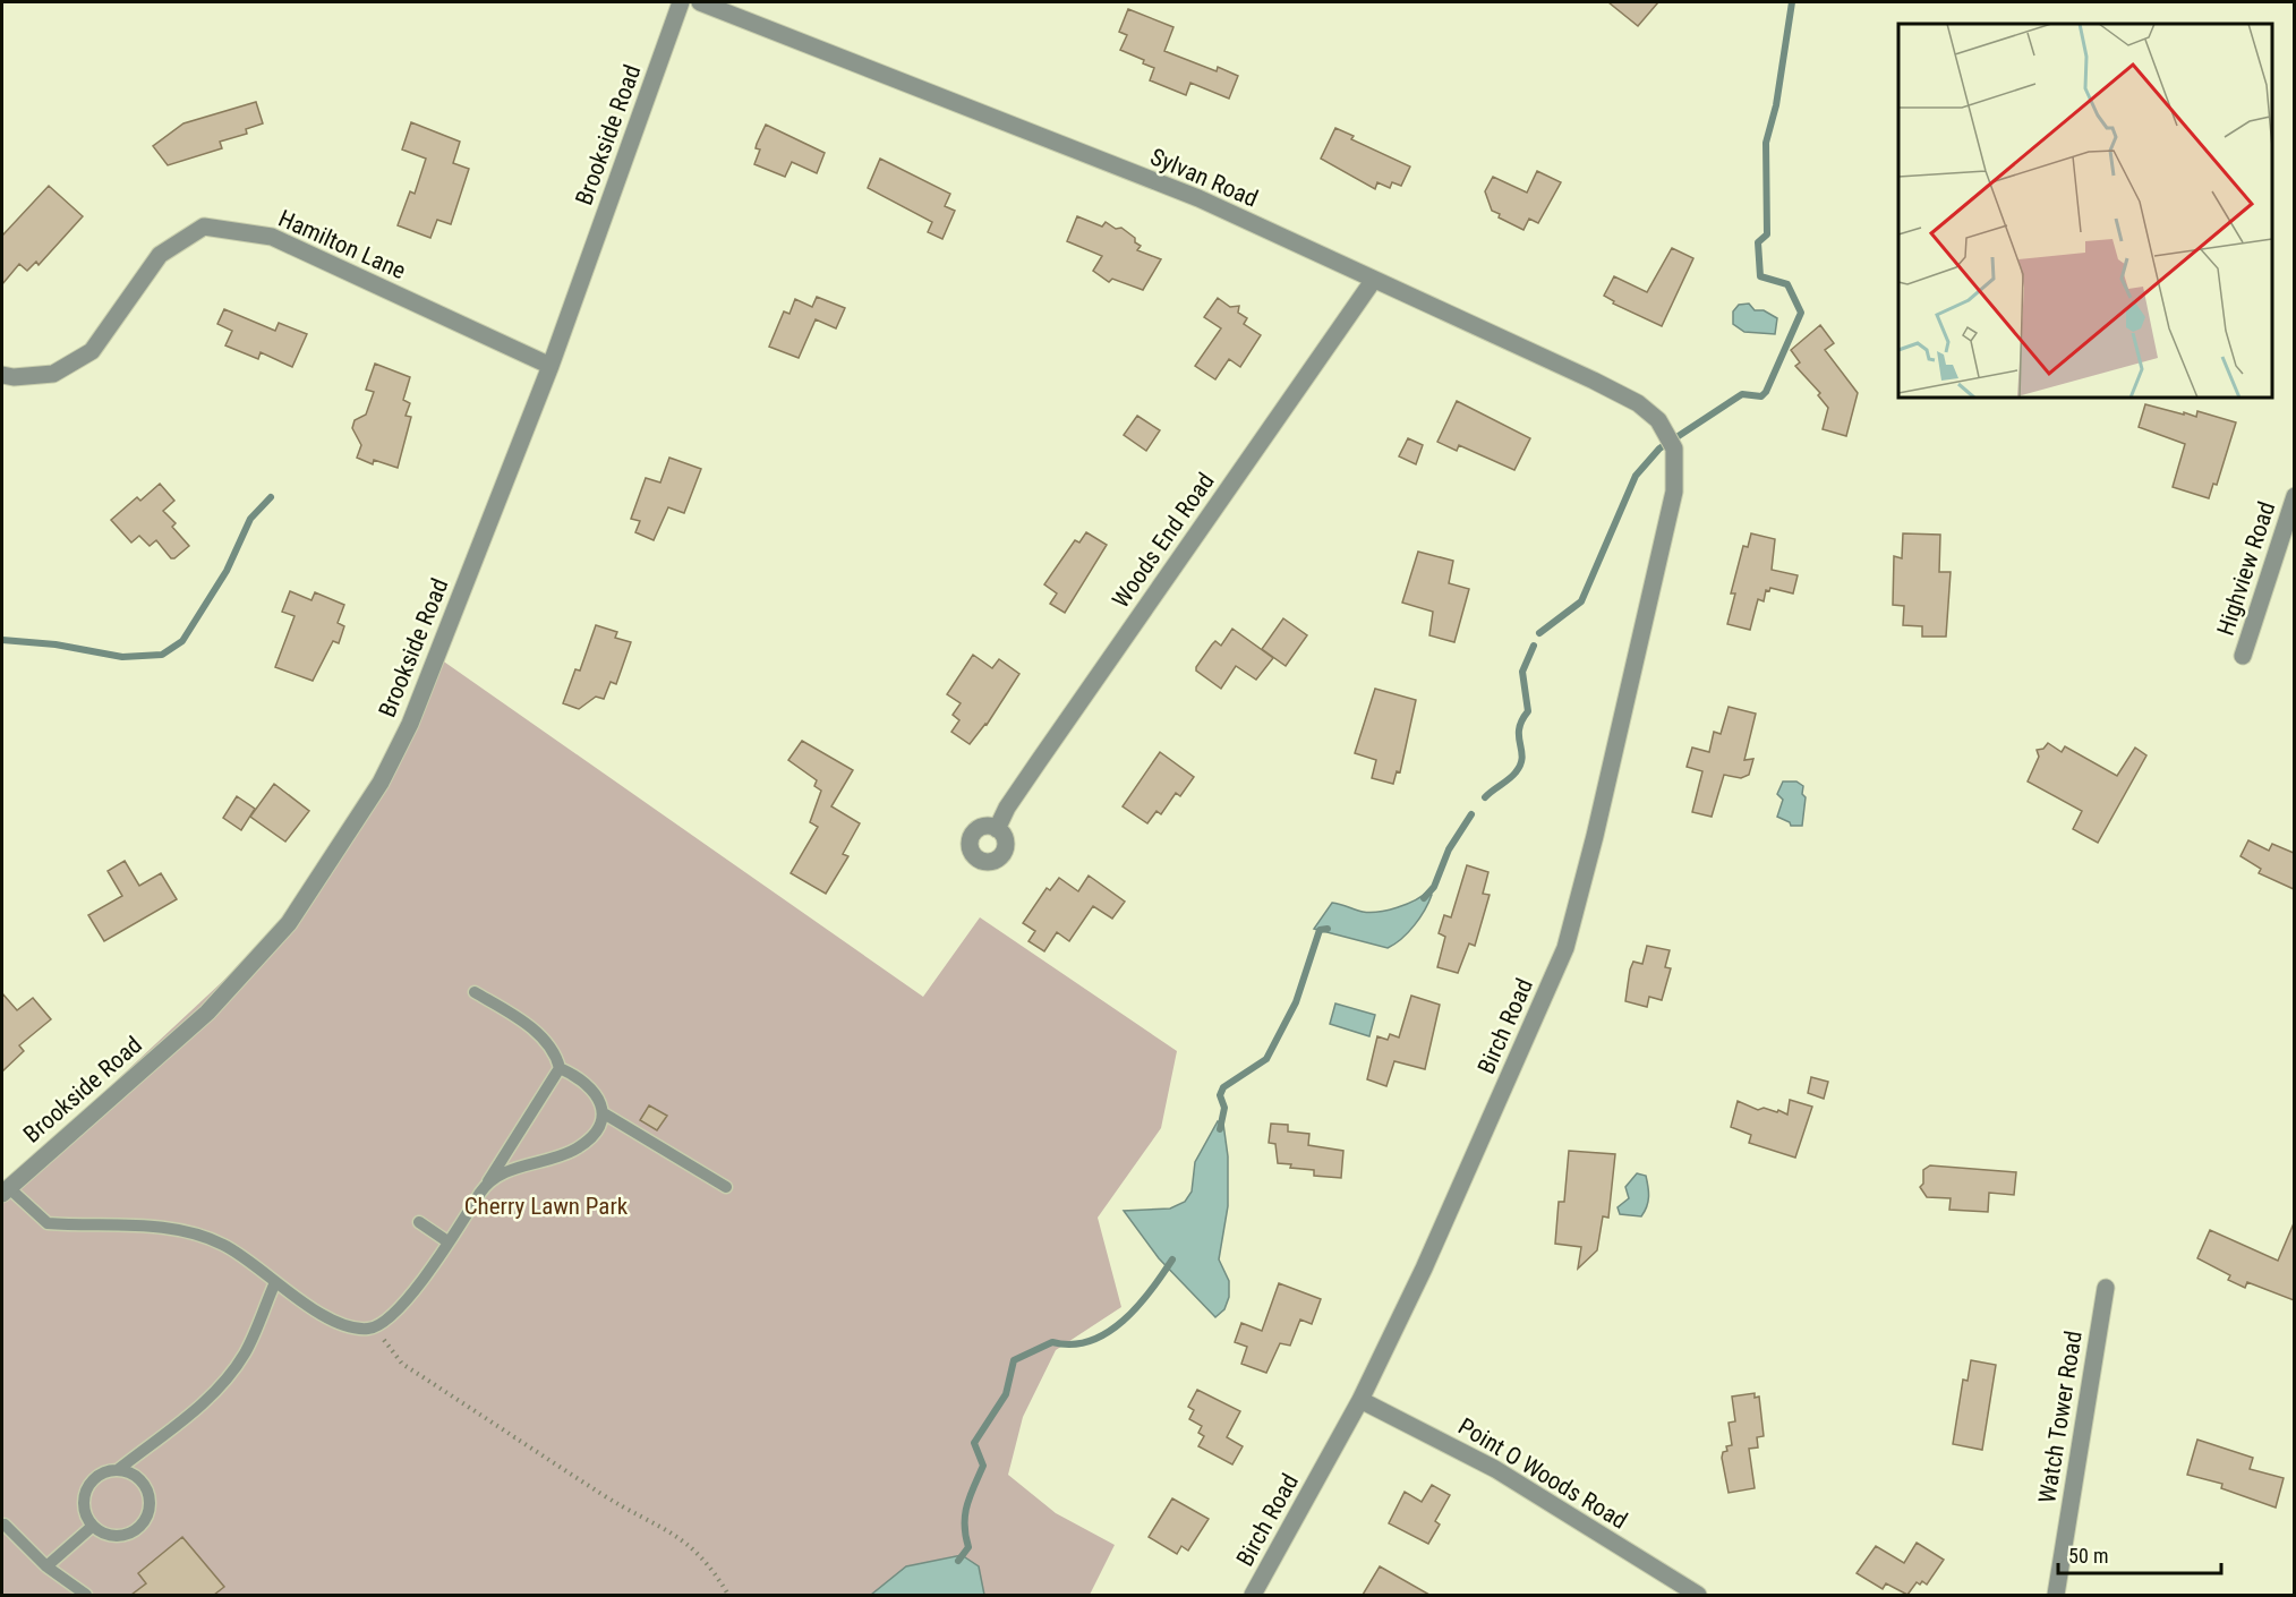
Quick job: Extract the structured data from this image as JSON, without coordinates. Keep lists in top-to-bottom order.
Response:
{
  "streets": {
    "street": [
      "Brookside Road",
      "Sylvan Road",
      "Hamilton Lane",
      "Woods End Road",
      "Highview Road",
      "Birch Road",
      "Watch Tower Road",
      "Point O Woods Road"
    ]
  },
  "crossings": [
    ["Brookside Road", "Hamilton Lane"],
    ["Sylvan Road", "Woods End Road"],
    ["Sylvan Road", "Birch Road"],
    ["Birch Road", "Point O Woods Road"]
  ],
  "parks": ["Cherry Lawn Park"],
  "scale_bar": "50 m"
}
